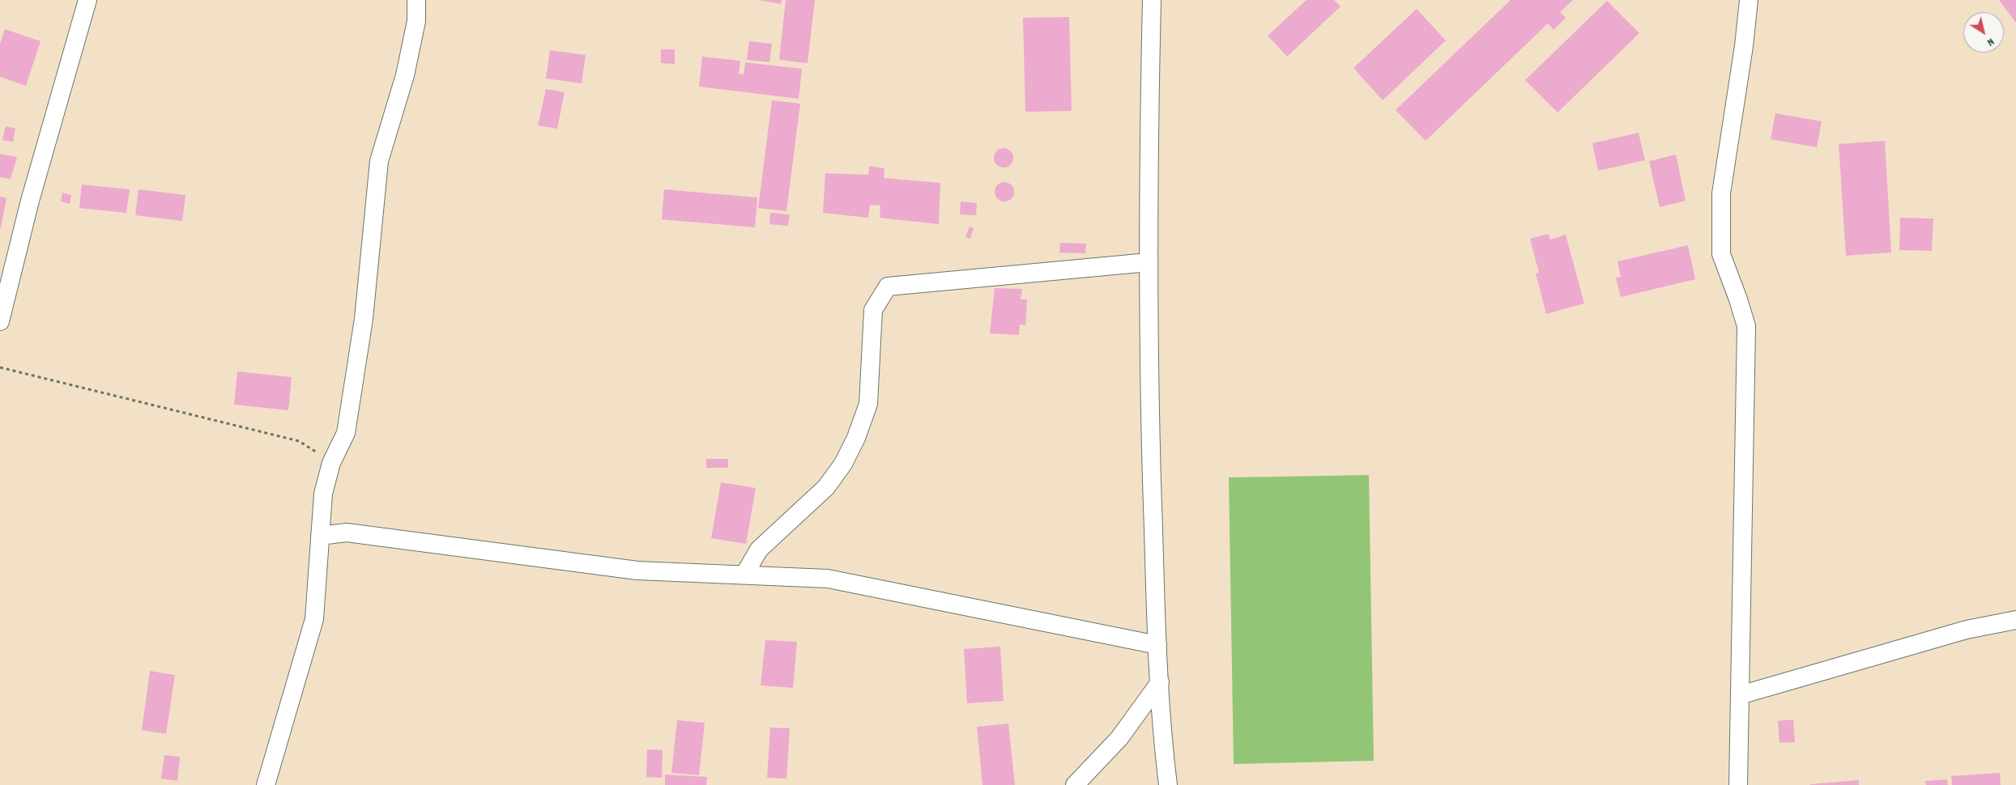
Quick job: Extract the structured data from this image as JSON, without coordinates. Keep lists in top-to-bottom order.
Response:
{
  "north": "bottom right"
}
